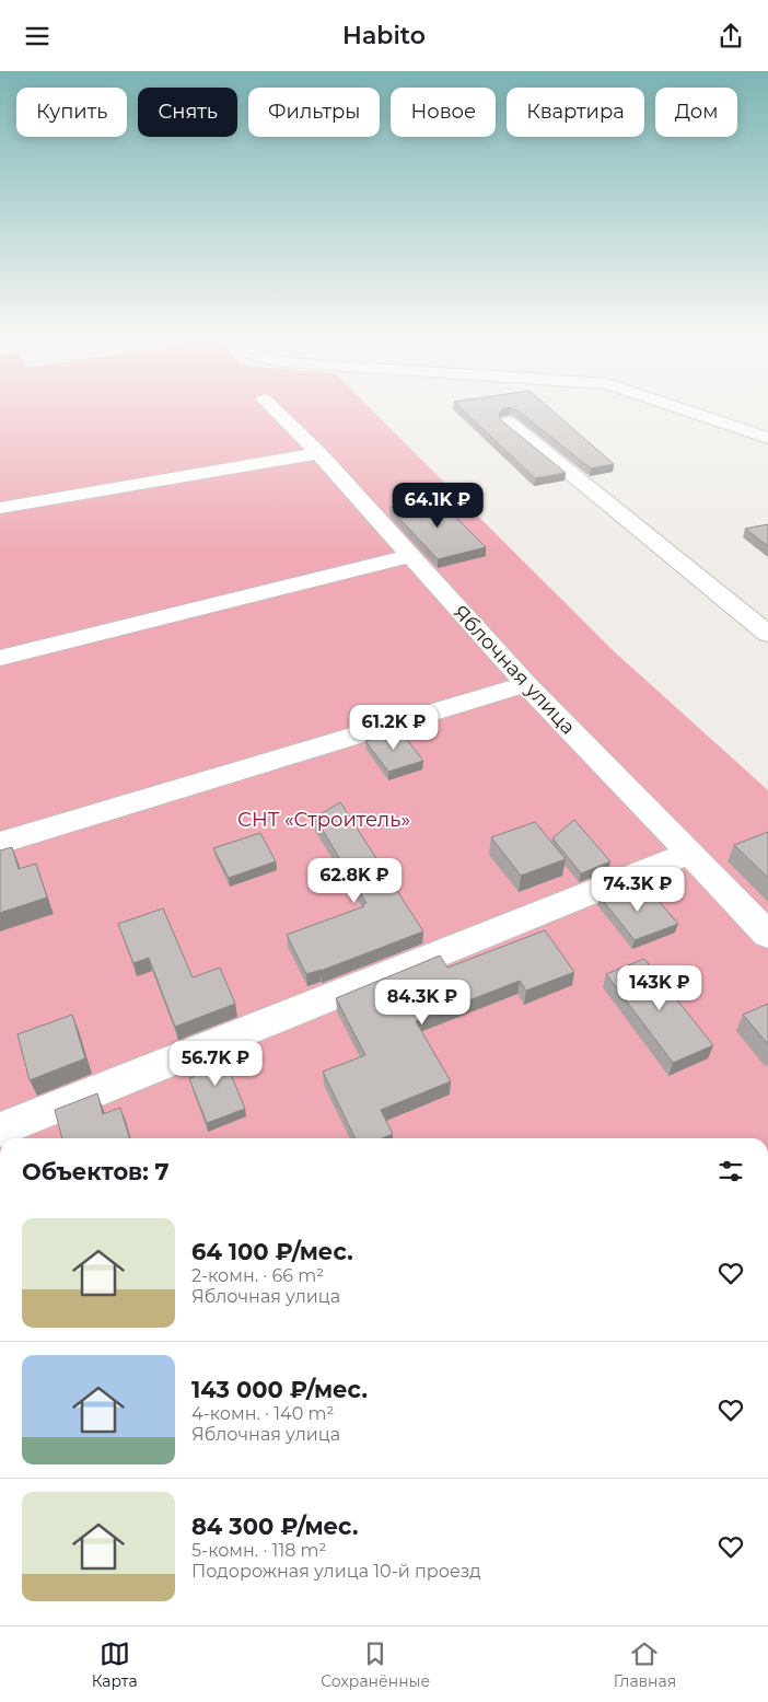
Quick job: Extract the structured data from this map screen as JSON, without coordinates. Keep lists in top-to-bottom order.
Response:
{
  "streets": {
    "street": ["Яблочная улица"]
  },
  "parks": ["СНТ «Строитель»"],
  "page": {
    "header": "Habito",
    "chip": [
      "Купить",
      "Снять",
      "Фильтры",
      "Новое",
      "Квартира",
      "Дом"
    ],
    "price": [
      "64.1K ₽",
      "61.2K ₽",
      "62.8K ₽",
      "74.3K ₽",
      "143K ₽",
      "84.3K ₽",
      "56.7K ₽"
    ],
    "heading": "Объектов: 7",
    "list": [
      {
        "name": "64 100 ₽/мес.",
        "note": "2-комн. · 66 m² · Яблочная улица"
      },
      {
        "name": "143 000 ₽/мес.",
        "note": "4-комн. · 140 m² · Яблочная улица"
      },
      {
        "name": "84 300 ₽/мес.",
        "note": "5-комн. · 118 m² · Подорожная улица 10-й проезд"
      }
    ],
    "tabs": ["Карта", "Сохранённые", "Главная"]
  }
}
